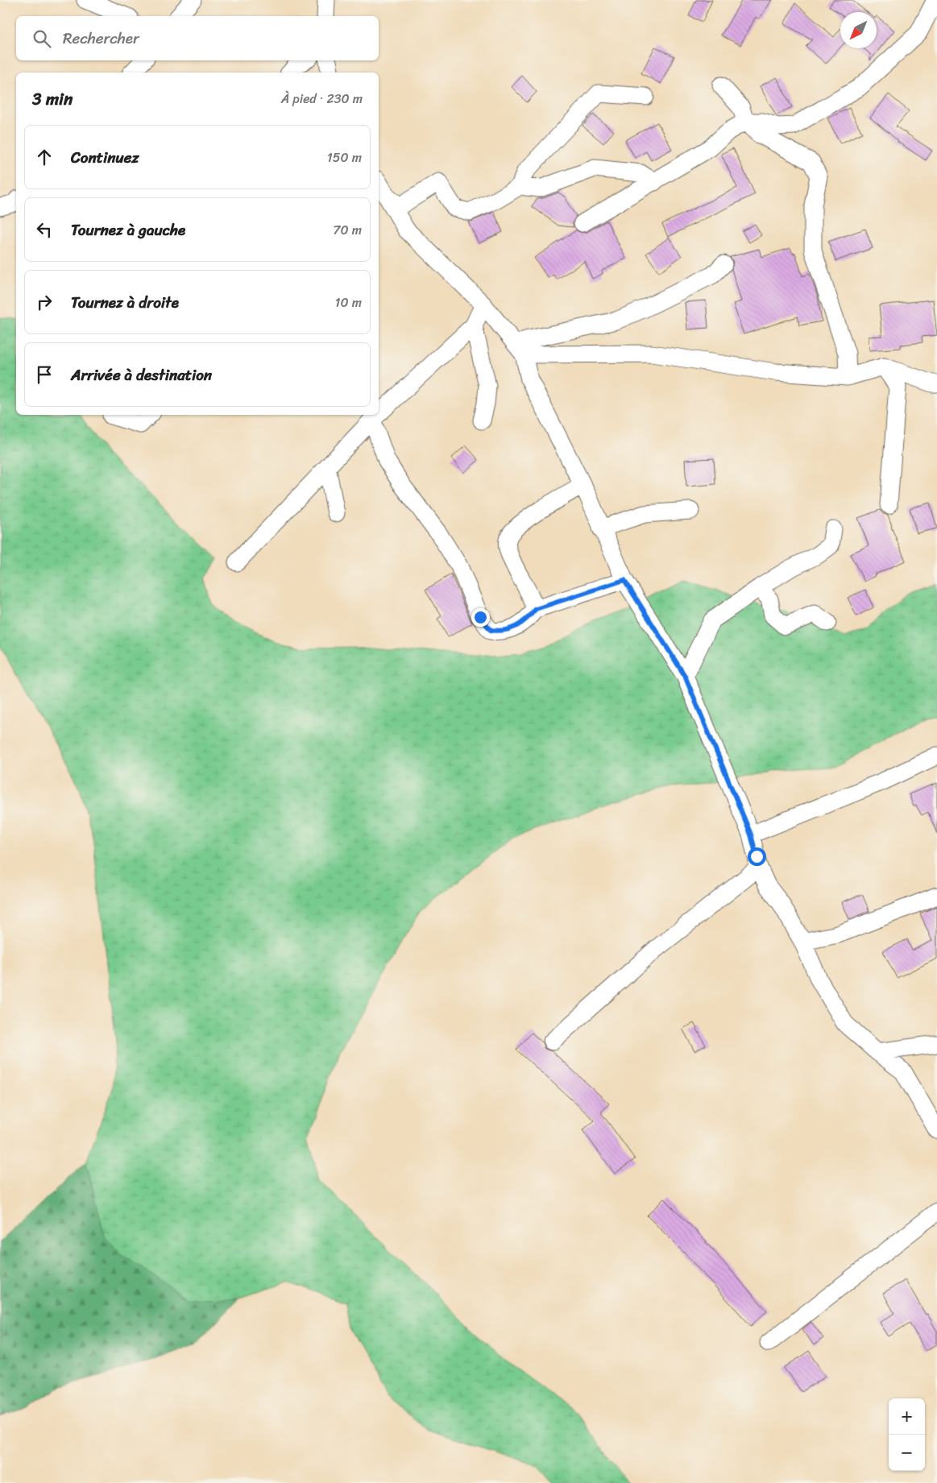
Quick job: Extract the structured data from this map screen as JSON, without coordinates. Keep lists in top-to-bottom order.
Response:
{
  "north": "bottom left",
  "page": {
    "search": "Rechercher",
    "heading": ["3 min", "À pied · 230 m"],
    "list": [
      ["Continuez", "150 m"],
      ["Tournez à gauche", "70 m"],
      ["Tournez à droite", "10 m"],
      "Arrivée à destination"
    ],
    "map_buttons": ["+", "−"]
  }
}
